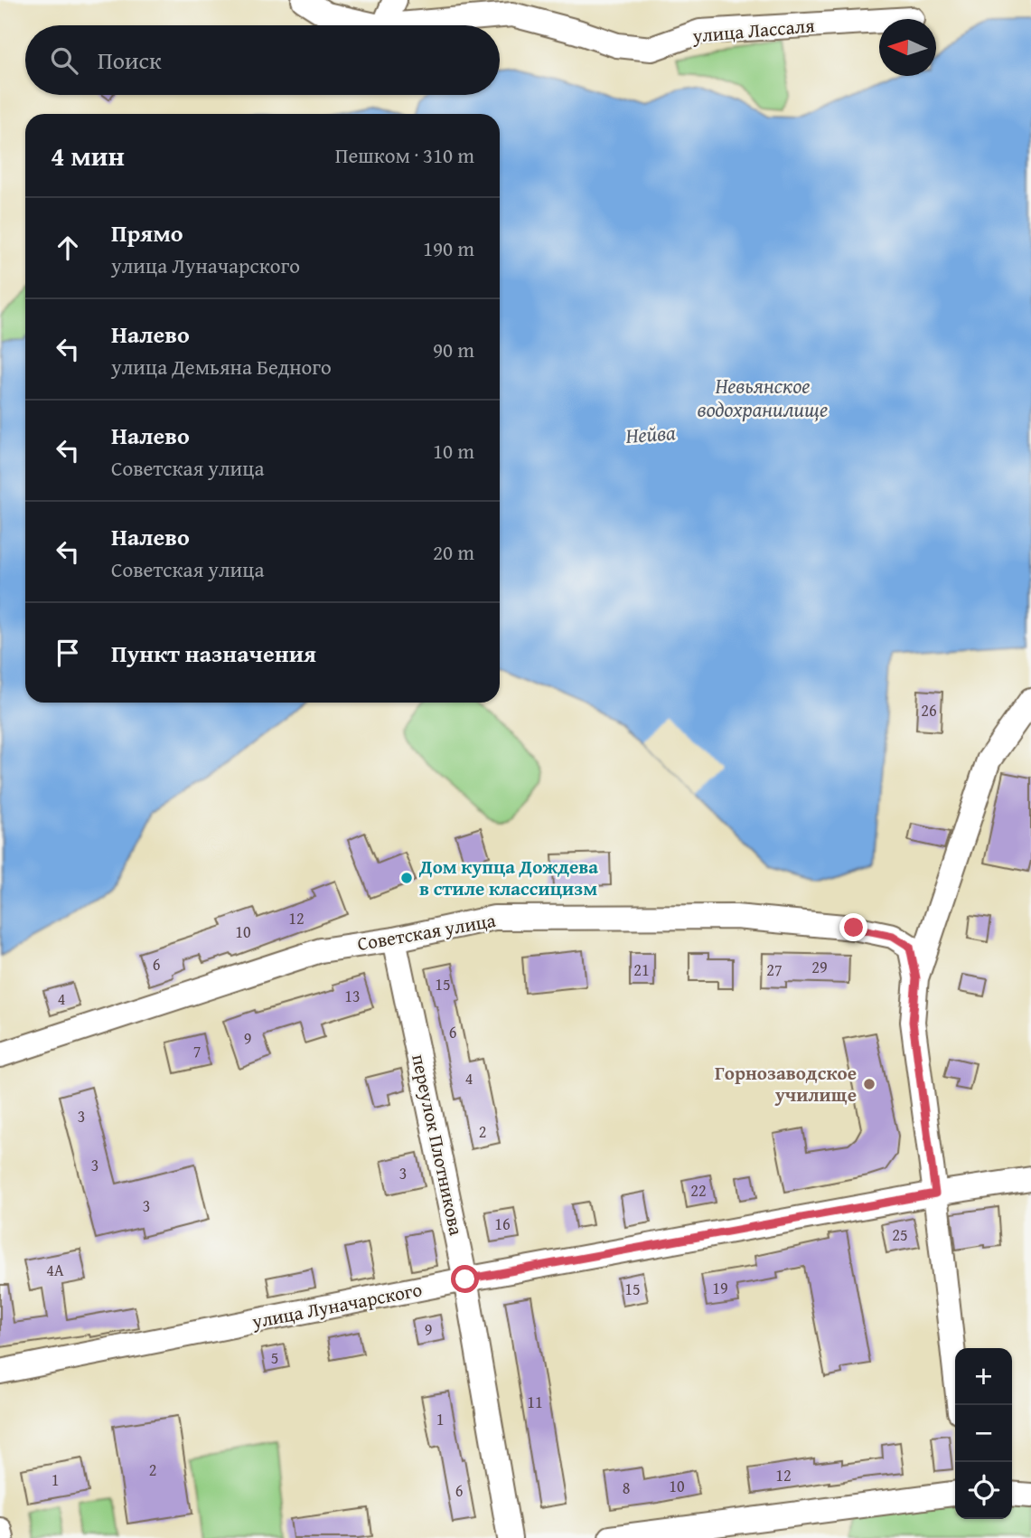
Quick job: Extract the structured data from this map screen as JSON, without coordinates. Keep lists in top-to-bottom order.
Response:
{
  "streets": {
    "street": [
      "улица Лассаля",
      "Советская улица",
      "переулок Плотникова",
      "улица Луначарского"
    ]
  },
  "crossings": [
    ["Советская улица", "переулок Плотникова"],
    ["переулок Плотникова", "улица Луначарского"]
  ],
  "water": ["Невьянское водохранилище", "Нейва"],
  "places": ["Дом купца Дождева в стиле классицизм", "Горнозаводское училище"],
  "house_numbers": [
    "26",
    "12",
    "10",
    "6",
    "29",
    "21",
    "27",
    "15",
    "13",
    "4",
    "6",
    "9",
    "7",
    "4",
    "3",
    "2",
    "3",
    "3",
    "22",
    "3",
    "16",
    "25",
    "4А",
    "19",
    "15",
    "9",
    "5",
    "11",
    "1",
    "2",
    "12",
    "1",
    "10",
    "8",
    "6"
  ],
  "north": "left",
  "page": {
    "search": "Поиск",
    "heading": ["4 мин", "Пешком · 310 m"],
    "list": [
      ["Прямо", "улица Луначарского", "190 m"],
      ["Налево", "улица Демьяна Бедного", "90 m"],
      ["Налево", "Советская улица", "10 m"],
      ["Налево", "Советская улица", "20 m"],
      "Пункт назначения"
    ],
    "map_buttons": ["+", "−"]
  }
}
